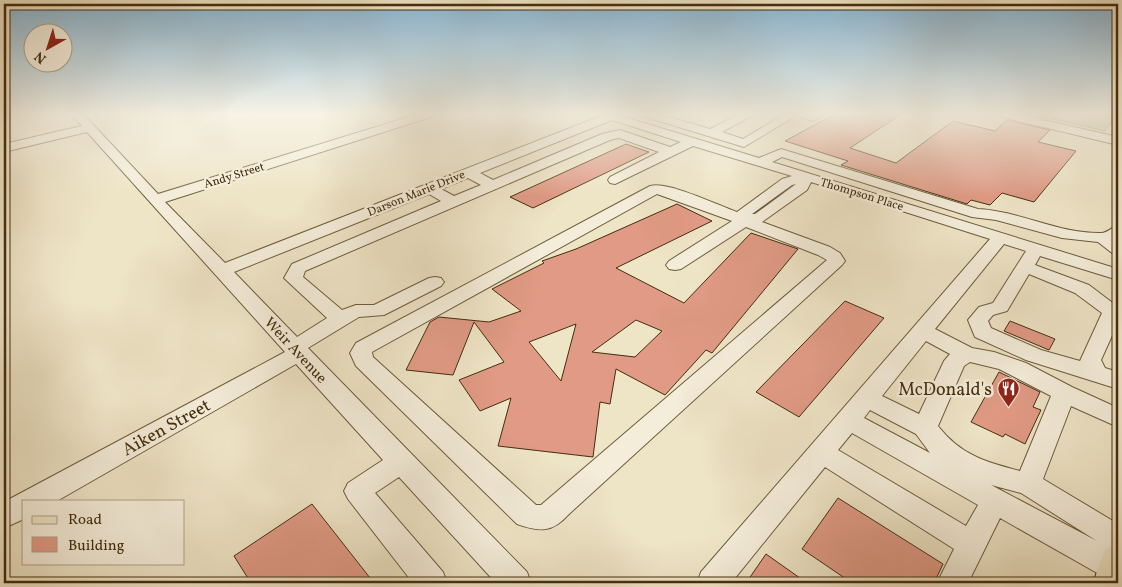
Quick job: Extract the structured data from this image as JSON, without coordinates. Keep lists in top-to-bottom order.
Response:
{
  "streets": {
    "street": [
      "Andy Street",
      "Darson Marie Drive",
      "Thompson Place",
      "Weir Avenue",
      "Aiken Street"
    ]
  },
  "crossings": [
    ["Andy Street", "Weir Avenue"],
    ["Darson Marie Drive", "Weir Avenue"],
    ["Weir Avenue", "Aiken Street"]
  ],
  "places": {
    "restaurant": ["McDonald's"]
  },
  "legend": ["Road", "Building"],
  "north": "bottom left"
}
